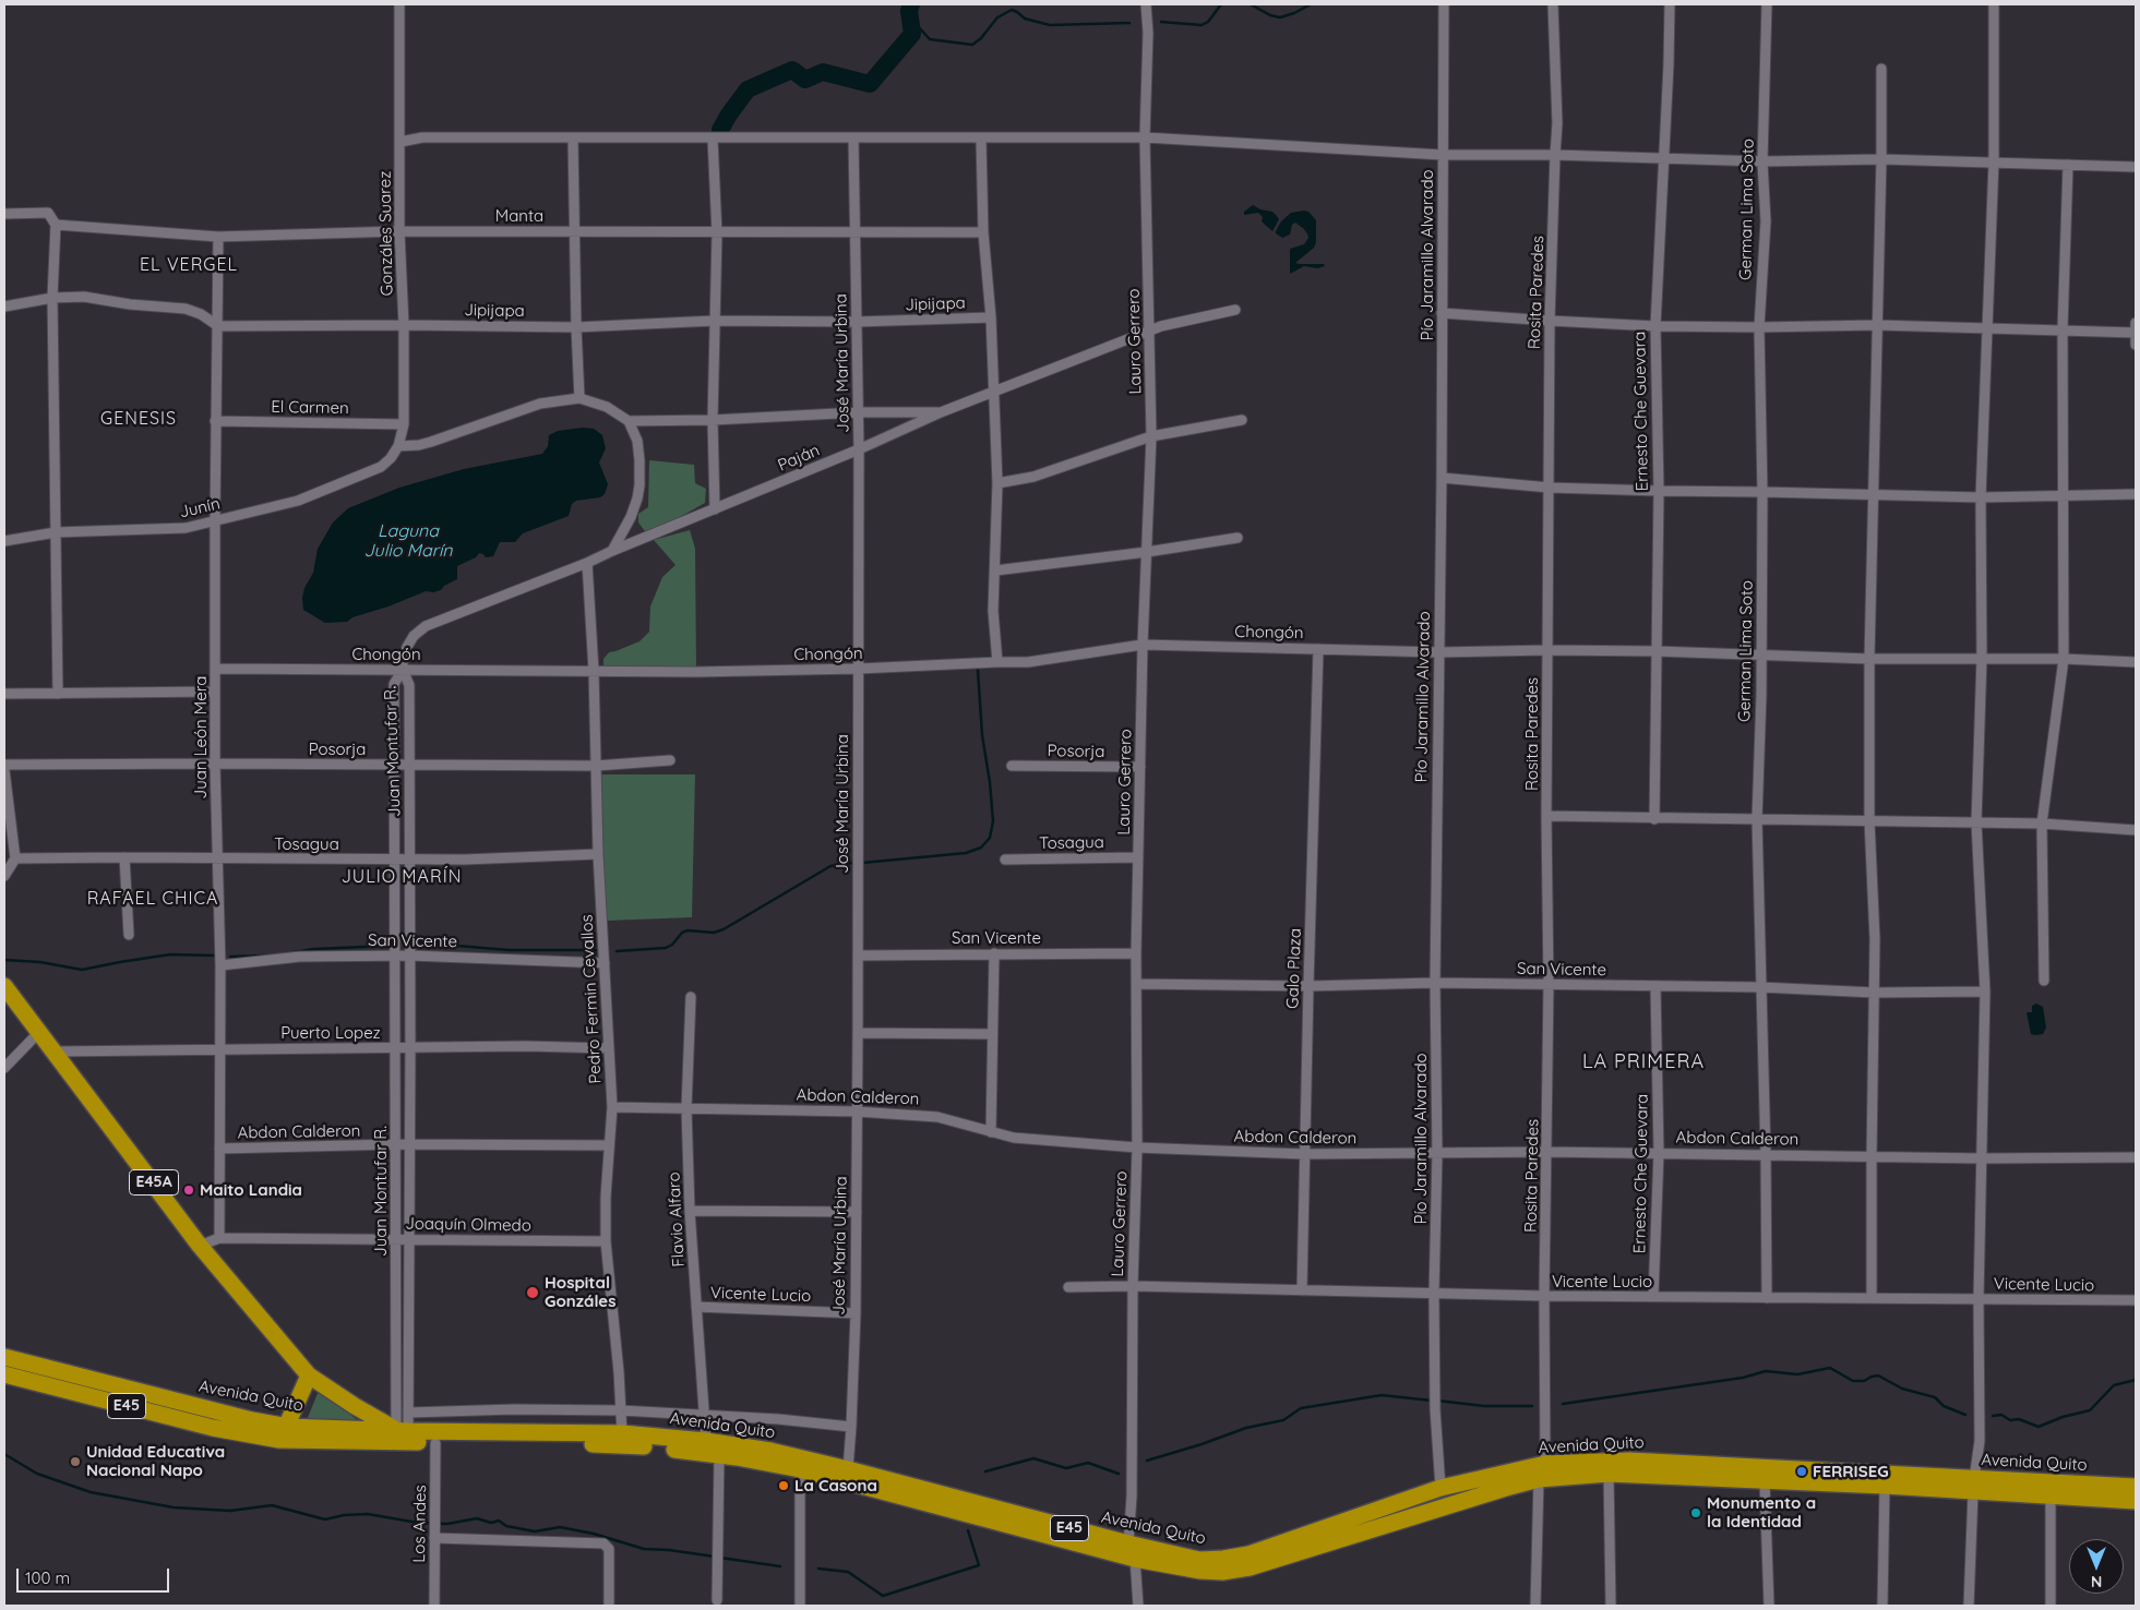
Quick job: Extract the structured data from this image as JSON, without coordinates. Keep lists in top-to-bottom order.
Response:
{
  "streets": {
    "highway": ["E45A", "Avenida Quito", "E45"],
    "street": [
      "German Lima Soto",
      "Manta",
      "Gonzáles Suarez",
      "Pío Jaramillo Alvarado",
      "Rosita Paredes",
      "Jipijapa",
      "Lauro Gerrero",
      "José María Urbina",
      "El Carmen",
      "Ernesto Che Guevara",
      "Paján",
      "Junín",
      "Chongón",
      "Juan León Mera",
      "Posorja",
      "Juan Montufar R.",
      "Tosagua",
      "San Vicente",
      "Galo Plaza",
      "Pedro Fermin Cevallos",
      "Puerto Lopez",
      "Abdon Calderon",
      "Flavio Alfaro",
      "Joaquín Olmedo",
      "Vicente Lucio",
      "Los Andes"
    ]
  },
  "crossings": [
    ["German Lima Soto", "Chongón"],
    ["German Lima Soto", "San Vicente"],
    ["German Lima Soto", "Abdon Calderon"],
    ["German Lima Soto", "Vicente Lucio"],
    ["Manta", "Gonzáles Suarez"],
    ["Manta", "José María Urbina"],
    ["Manta", "Juan León Mera"],
    ["Gonzáles Suarez", "Jipijapa"],
    ["Gonzáles Suarez", "El Carmen"],
    ["Gonzáles Suarez", "Junín"],
    ["Pío Jaramillo Alvarado", "Chongón"],
    ["Pío Jaramillo Alvarado", "San Vicente"],
    ["Pío Jaramillo Alvarado", "Abdon Calderon"],
    ["Pío Jaramillo Alvarado", "Vicente Lucio"],
    ["Pío Jaramillo Alvarado", "Avenida Quito"],
    ["Rosita Paredes", "Chongón"],
    ["Rosita Paredes", "San Vicente"],
    ["Rosita Paredes", "Abdon Calderon"],
    ["Rosita Paredes", "Vicente Lucio"],
    ["Rosita Paredes", "Avenida Quito"],
    ["Jipijapa", "José María Urbina"],
    ["Jipijapa", "Juan León Mera"],
    ["Lauro Gerrero", "Paján"],
    ["Lauro Gerrero", "Chongón"],
    ["Lauro Gerrero", "Posorja"],
    ["Lauro Gerrero", "Tosagua"],
    ["Lauro Gerrero", "San Vicente"],
    ["Lauro Gerrero", "Abdon Calderon"],
    ["Lauro Gerrero", "Vicente Lucio"],
    ["Lauro Gerrero", "Avenida Quito"],
    ["José María Urbina", "Paján"],
    ["José María Urbina", "Chongón"],
    ["José María Urbina", "San Vicente"],
    ["José María Urbina", "Abdon Calderon"],
    ["José María Urbina", "Vicente Lucio"],
    ["José María Urbina", "Avenida Quito"],
    ["El Carmen", "Juan León Mera"],
    ["Ernesto Che Guevara", "Chongón"],
    ["Ernesto Che Guevara", "San Vicente"],
    ["Ernesto Che Guevara", "Abdon Calderon"],
    ["Ernesto Che Guevara", "Vicente Lucio"],
    ["Paján", "Chongón"],
    ["Paján", "Juan Montufar R."],
    ["Paján", "Pedro Fermin Cevallos"],
    ["Junín", "Juan León Mera"],
    ["Chongón", "Juan León Mera"],
    ["Chongón", "Juan Montufar R."],
    ["Chongón", "Galo Plaza"],
    ["Chongón", "Pedro Fermin Cevallos"],
    ["Juan León Mera", "Posorja"],
    ["Juan León Mera", "Tosagua"],
    ["Juan León Mera", "San Vicente"],
    ["Juan León Mera", "Puerto Lopez"],
    ["Juan León Mera", "Abdon Calderon"],
    ["Juan León Mera", "Joaquín Olmedo"],
    ["Posorja", "Juan Montufar R."],
    ["Posorja", "Pedro Fermin Cevallos"],
    ["Juan Montufar R.", "Tosagua"],
    ["Juan Montufar R.", "San Vicente"],
    ["Juan Montufar R.", "Puerto Lopez"],
    ["Juan Montufar R.", "Abdon Calderon"],
    ["Juan Montufar R.", "E45A"],
    ["Juan Montufar R.", "Joaquín Olmedo"],
    ["Juan Montufar R.", "Avenida Quito"],
    ["Tosagua", "Pedro Fermin Cevallos"],
    ["San Vicente", "Galo Plaza"],
    ["San Vicente", "Pedro Fermin Cevallos"],
    ["Galo Plaza", "Abdon Calderon"],
    ["Galo Plaza", "Vicente Lucio"],
    ["Pedro Fermin Cevallos", "Puerto Lopez"],
    ["Pedro Fermin Cevallos", "Abdon Calderon"],
    ["Pedro Fermin Cevallos", "Joaquín Olmedo"],
    ["Pedro Fermin Cevallos", "Avenida Quito"],
    ["Puerto Lopez", "E45A"],
    ["Abdon Calderon", "Flavio Alfaro"],
    ["E45A", "Joaquín Olmedo"],
    ["E45A", "Avenida Quito"],
    ["Flavio Alfaro", "Vicente Lucio"],
    ["Flavio Alfaro", "Avenida Quito"],
    ["Avenida Quito", "Los Andes"]
  ],
  "districts": [
    "EL VERGEL",
    "GENESIS",
    "JULIO MARÍN",
    "RAFAEL CHICA",
    "LA PRIMERA"
  ],
  "water": ["Laguna Julio Marín"],
  "places": [
    "Maito Landia",
    "Hospital Gonzáles",
    "Unidad Educativa Nacional Napo",
    "FERRISEG",
    "La Casona",
    "Monumento a la Identidad"
  ],
  "scale_bar": "100 m",
  "north": "bottom"
}
